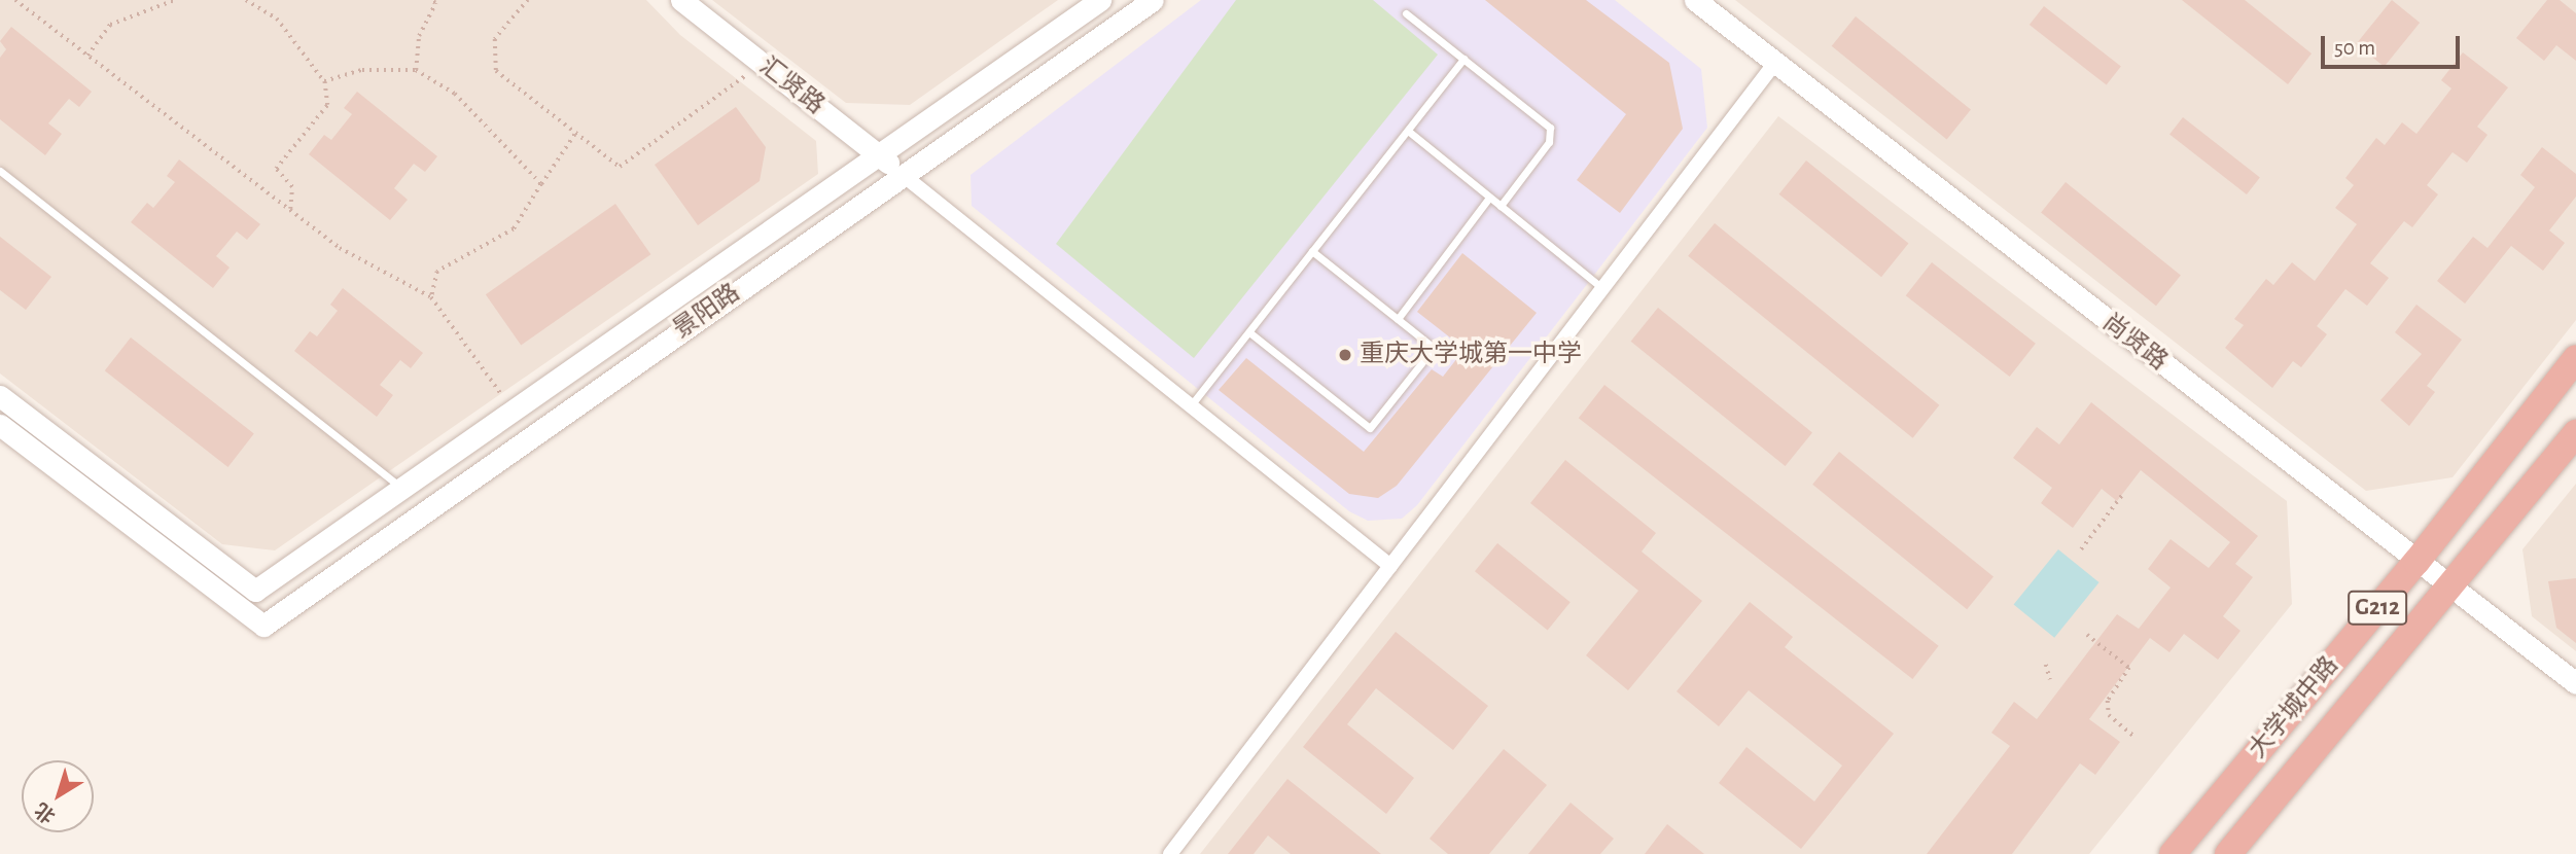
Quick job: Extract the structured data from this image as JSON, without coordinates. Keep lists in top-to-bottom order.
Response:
{
  "streets": {
    "highway": ["G212", "大学城中路"],
    "main road": ["汇贤路", "景阳路", "尚贤路"]
  },
  "crossings": [
    ["汇贤路", "景阳路"],
    ["尚贤路", "大学城中路"]
  ],
  "places": ["重庆大学城第一中学"],
  "scale_bar": "50 m",
  "north": "bottom left"
}
